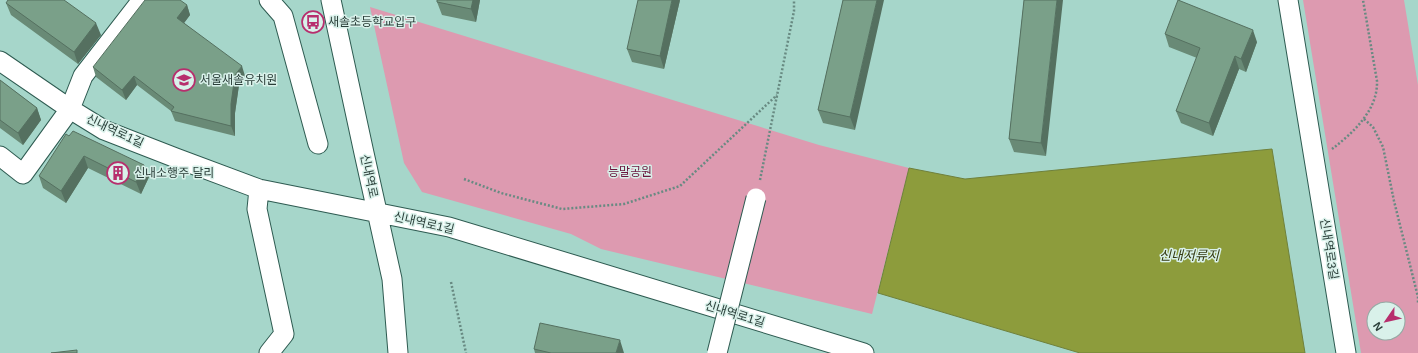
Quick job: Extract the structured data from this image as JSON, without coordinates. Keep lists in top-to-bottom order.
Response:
{
  "streets": {
    "street": ["신내역로1길", "신내역로", "신내역로3길"]
  },
  "crossings": [
    ["신내역로1길", "신내역로"]
  ],
  "water": ["신내저류지"],
  "parks": ["능말공원"],
  "places": {
    "bus stop": ["새솔초등학교입구"],
    "school or university": ["서울새솔유치원"],
    "building": ["신내소행주 달리"]
  },
  "north": "bottom left"
}
